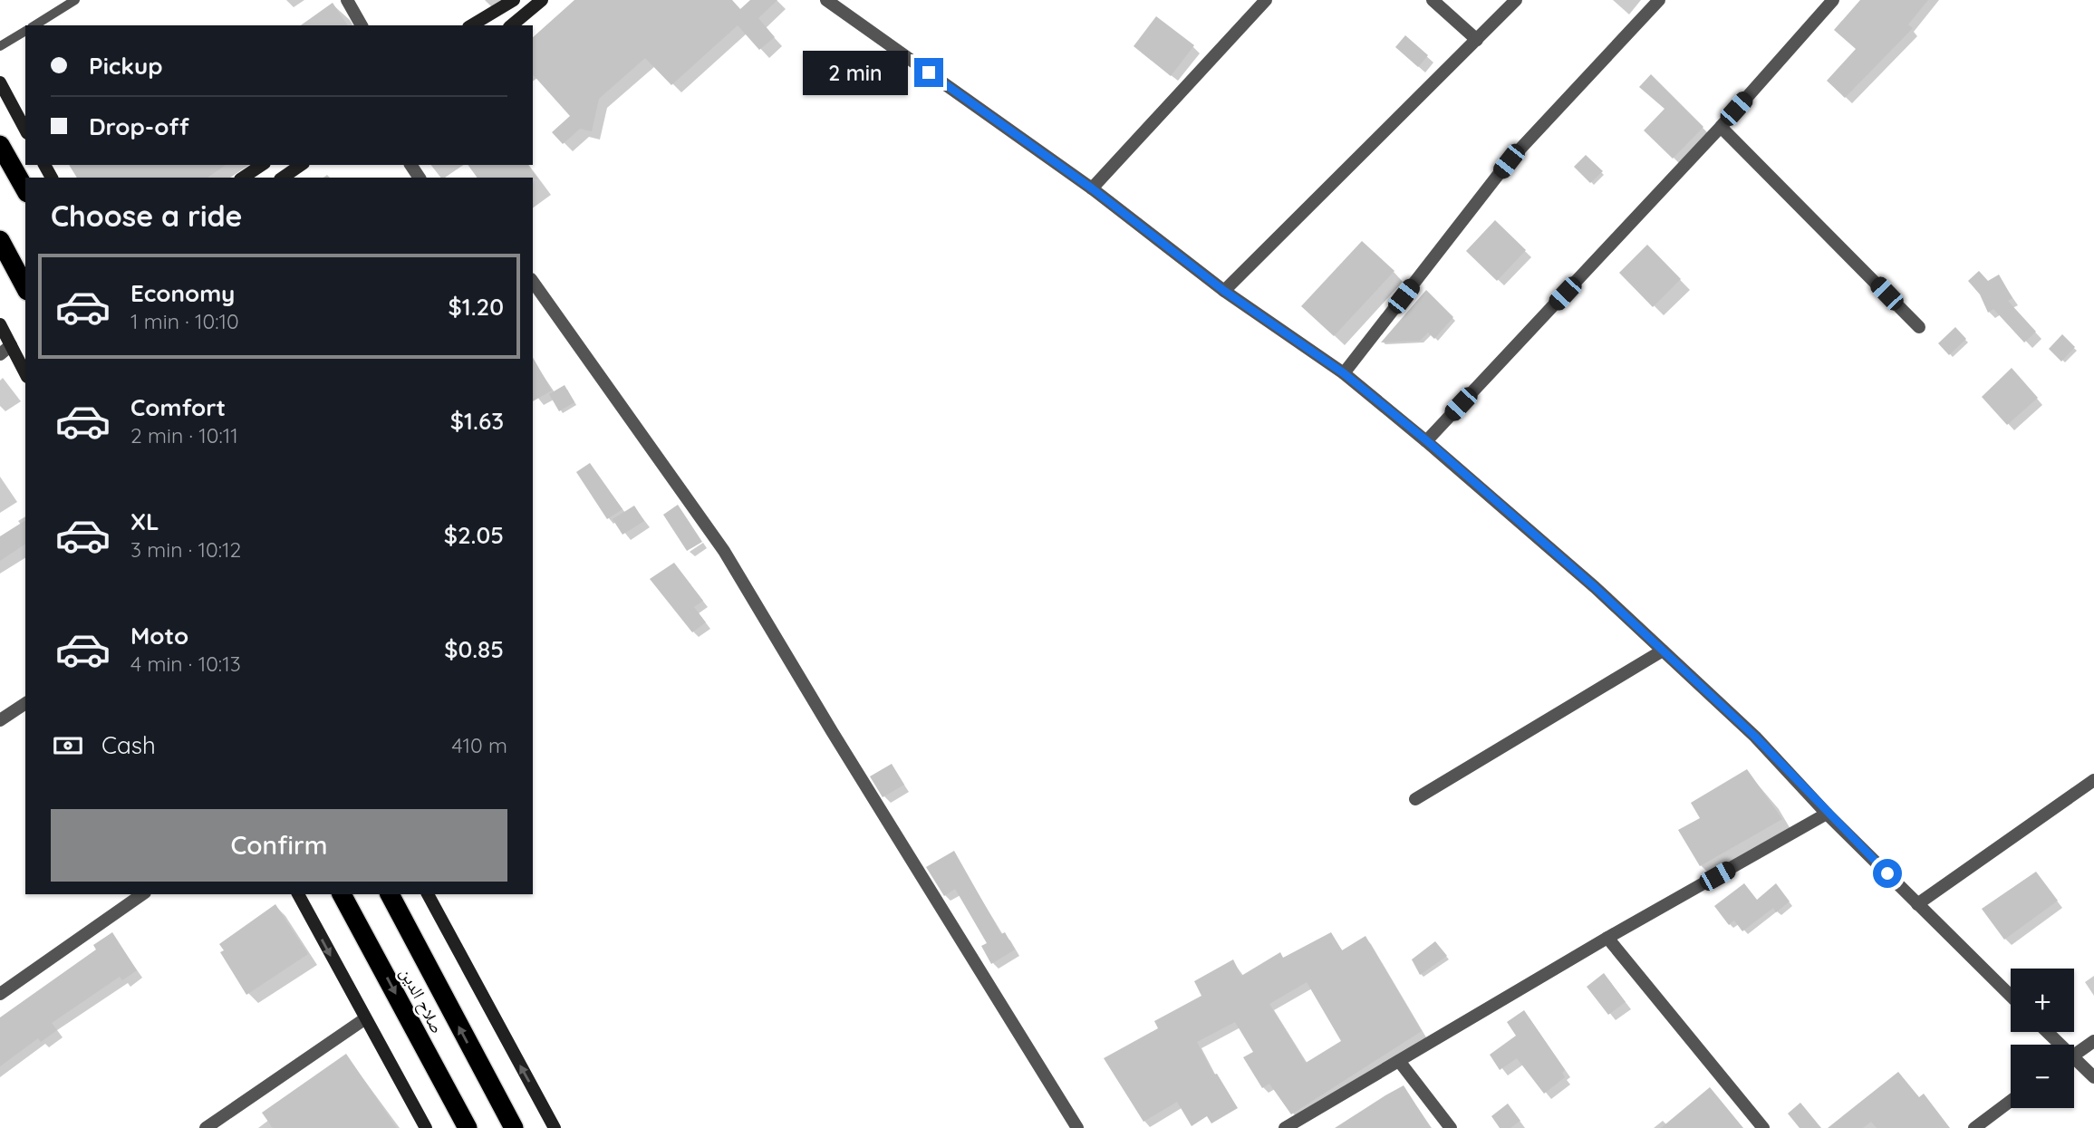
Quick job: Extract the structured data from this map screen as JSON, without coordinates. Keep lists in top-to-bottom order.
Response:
{
  "streets": {
    "highway": ["صلاح الدين"]
  },
  "page": {
    "banner": ["Pickup", "Drop-off"],
    "bubble": "2 min",
    "heading": "Choose a ride",
    "list": [
      {
        "name": "Economy",
        "note": "1 min · 10:10",
        "value": "$1.20"
      },
      {
        "name": "Comfort",
        "note": "2 min · 10:11",
        "value": "$1.63"
      },
      {
        "name": "XL",
        "note": "3 min · 10:12",
        "value": "$2.05"
      },
      {
        "name": "Moto",
        "note": "4 min · 10:13",
        "value": "$0.85"
      }
    ],
    "pay": ["Cash", "410 m"],
    "buttons": "Confirm",
    "map_buttons": ["+", "−"]
  }
}
